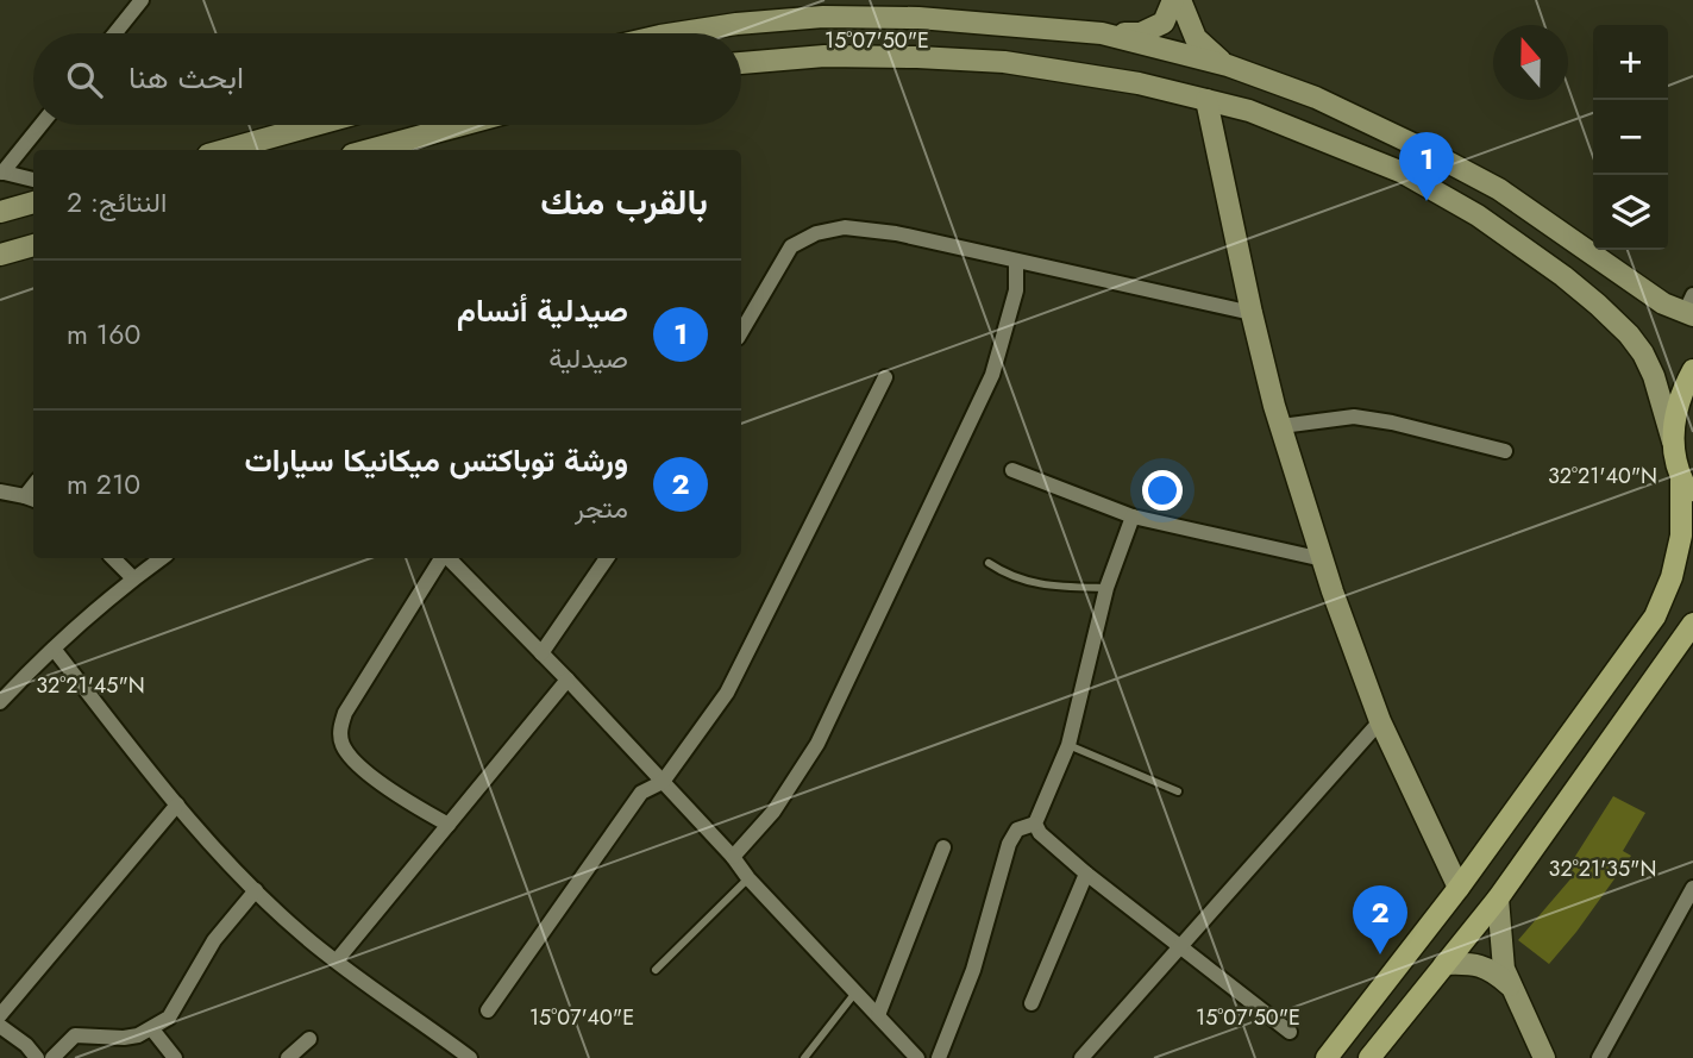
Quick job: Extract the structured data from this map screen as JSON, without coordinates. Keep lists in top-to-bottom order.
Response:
{
  "north": "top",
  "page": {
    "map_buttons": ["+", "−"],
    "search": "ابحث هنا",
    "pins": ["1", "2"],
    "heading": ["بالقرب منك", "النتائج: 2"],
    "list": [
      {
        "mark": "1",
        "name": "صيدلية أنسام",
        "note": "صيدلية",
        "value": "160 m"
      },
      {
        "mark": "2",
        "name": "ورشة توباكتس ميكانيكا سيارات",
        "note": "متجر",
        "value": "210 m"
      }
    ]
  },
  "coordinates": [
    "15°07'50\"E",
    "32°21'40\"N",
    "32°21'45\"N",
    "32°21'35\"N",
    "15°07'40\"E"
  ]
}
